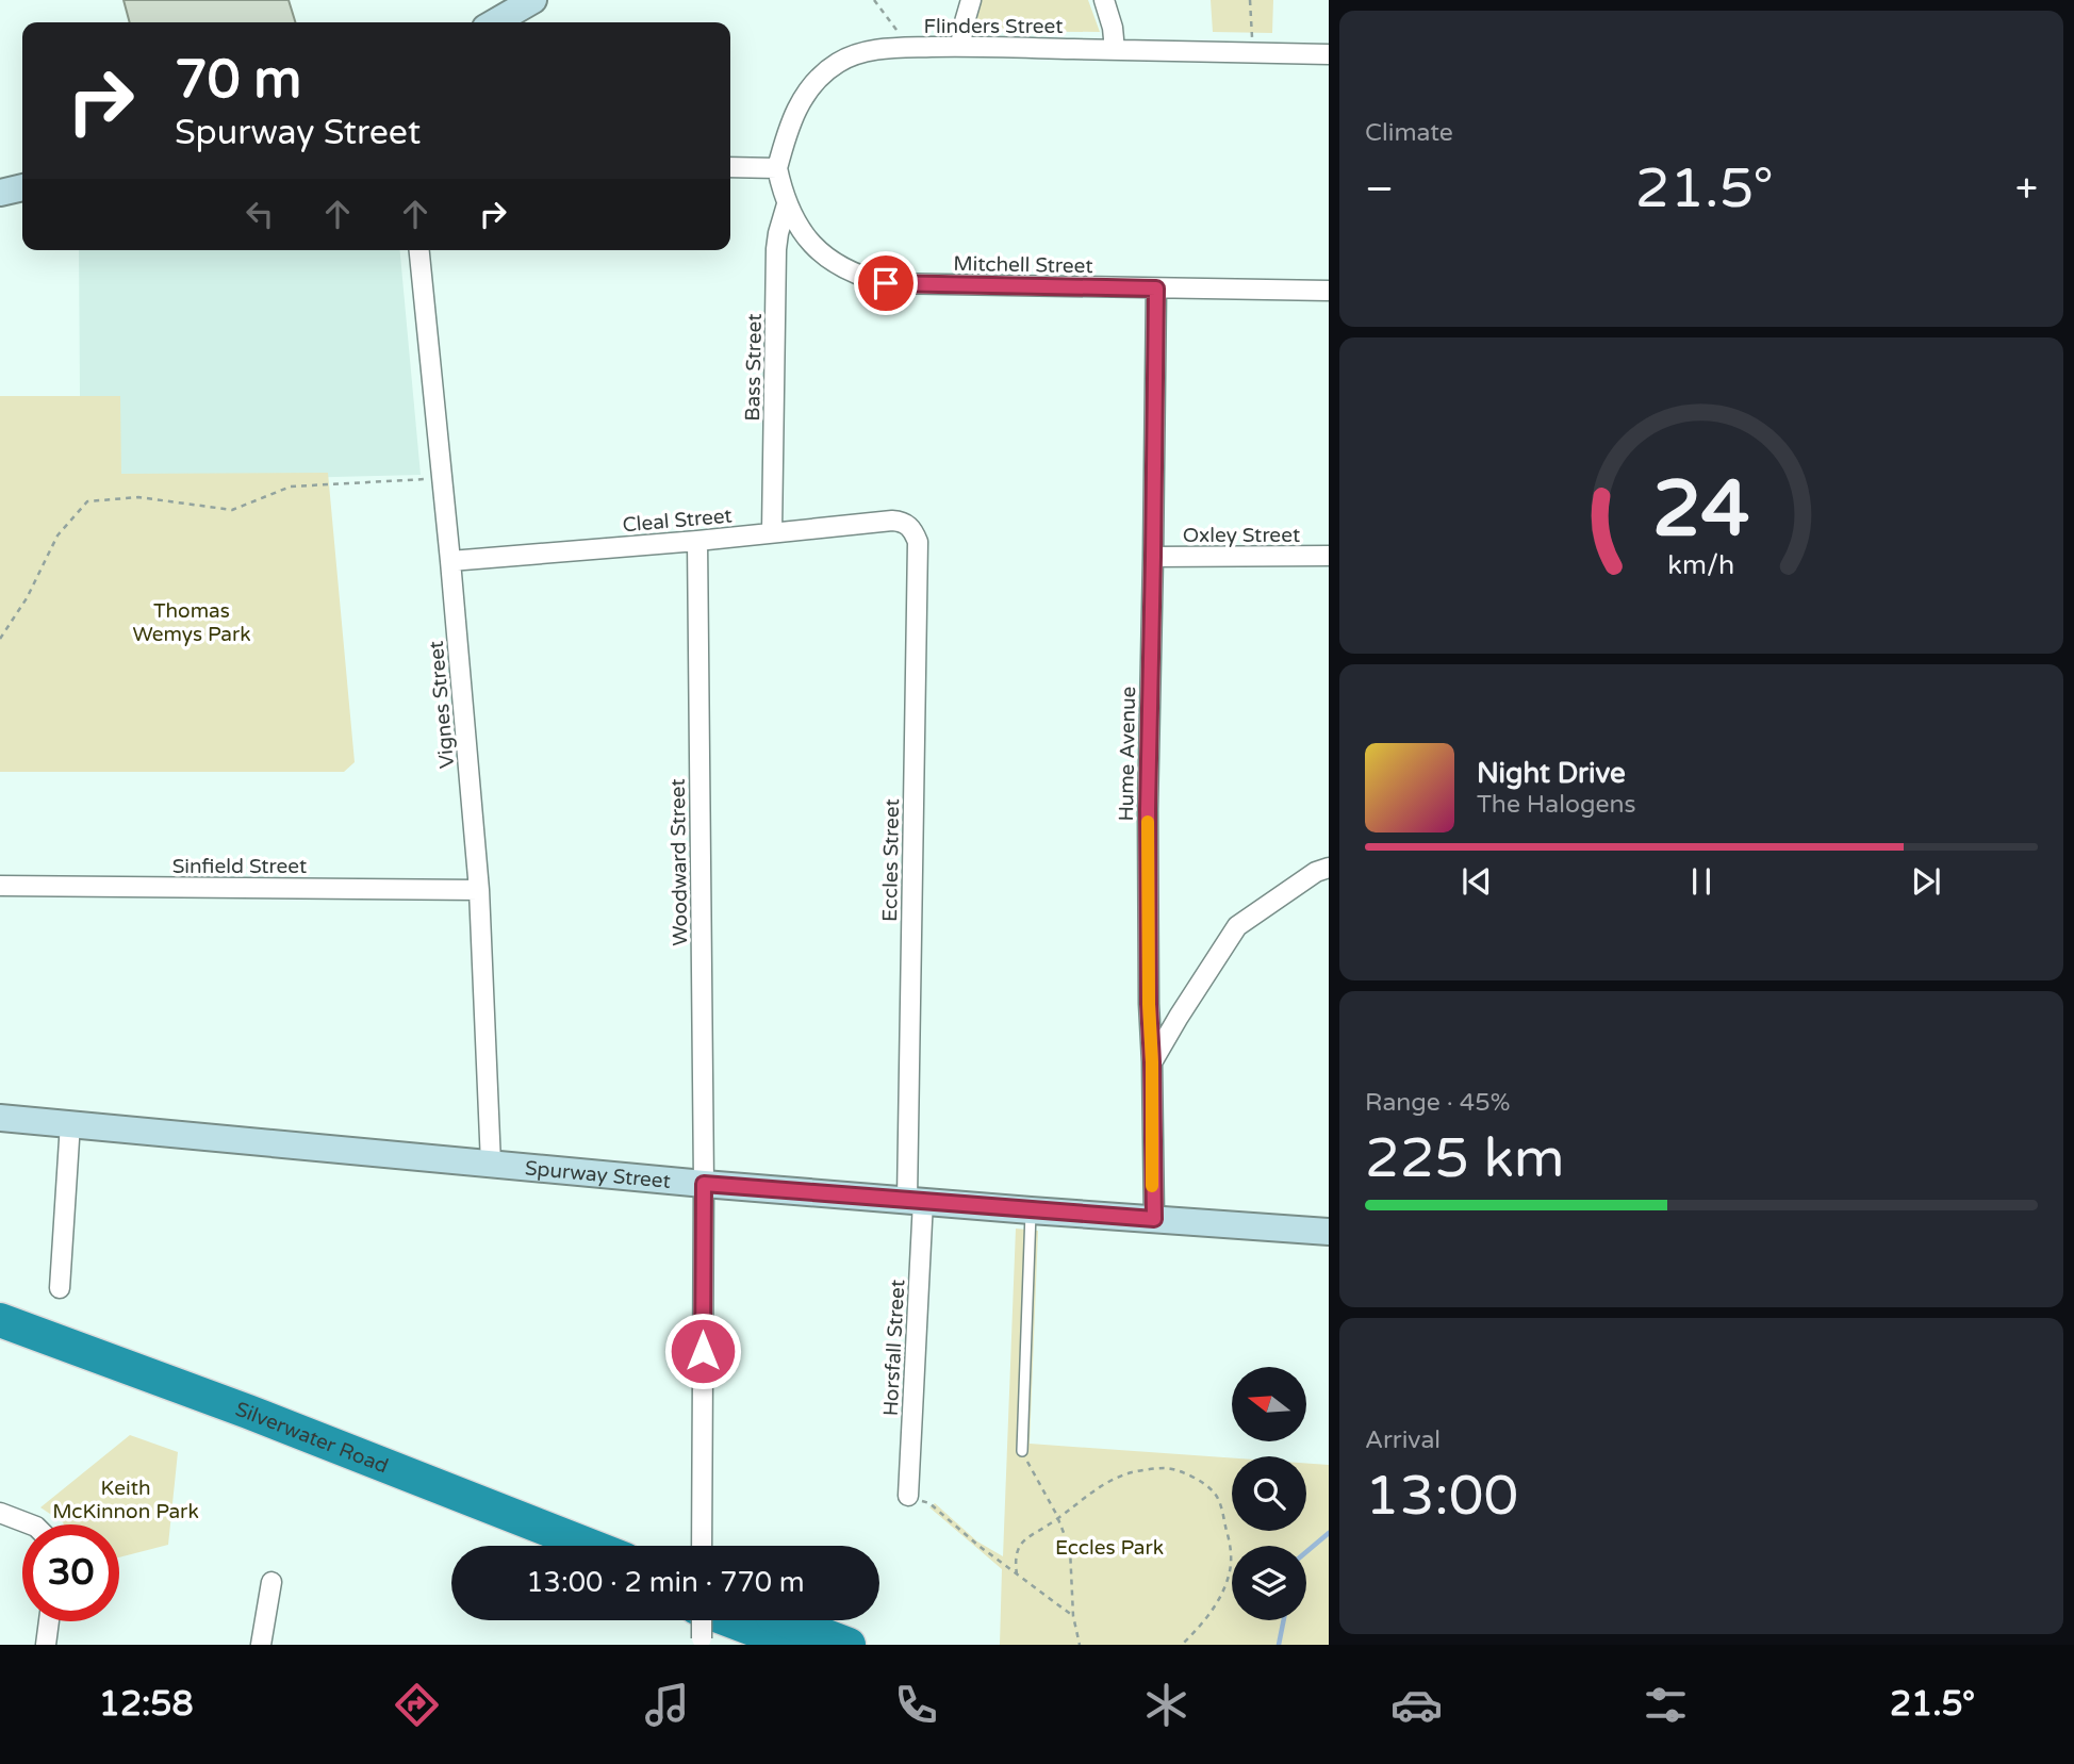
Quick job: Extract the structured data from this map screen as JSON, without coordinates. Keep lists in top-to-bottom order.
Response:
{
  "streets": {
    "highway": ["Silverwater Road"],
    "street": [
      "Flinders Street",
      "Mitchell Street",
      "Bass Street",
      "Cleal Street",
      "Oxley Street",
      "Vignes Street",
      "Hume Avenue",
      "Eccles Street",
      "Woodward Street",
      "Sinfield Street",
      "Spurway Street",
      "Horsfall Street"
    ]
  },
  "crossings": [
    ["Flinders Street", "Mitchell Street"],
    ["Mitchell Street", "Bass Street"],
    ["Mitchell Street", "Hume Avenue"],
    ["Bass Street", "Cleal Street"],
    ["Cleal Street", "Vignes Street"],
    ["Cleal Street", "Eccles Street"],
    ["Cleal Street", "Woodward Street"],
    ["Oxley Street", "Hume Avenue"],
    ["Vignes Street", "Sinfield Street"],
    ["Vignes Street", "Spurway Street"],
    ["Hume Avenue", "Spurway Street"],
    ["Eccles Street", "Spurway Street"],
    ["Eccles Street", "Horsfall Street"],
    ["Woodward Street", "Spurway Street"],
    ["Spurway Street", "Horsfall Street"]
  ],
  "parks": ["Thomas Wemys Park", "Keith McKinnon Park", "Eccles Park"],
  "north": "left",
  "page": {
    "tile": [
      "Climate",
      ["Range · 45%", "225 km"],
      ["Arrival", "13:00"]
    ],
    "turn": ["70 m", "Spurway Street"],
    "heat": ["−", "21.5°", "+"],
    "song": ["Night Drive", "The Halogens"],
    "limit": "30",
    "trip": "13:00 · 2 min · 770 m",
    "tabs": ["12:58", "21.5°"],
    "gauge": ["24", "km/h"]
  }
}
